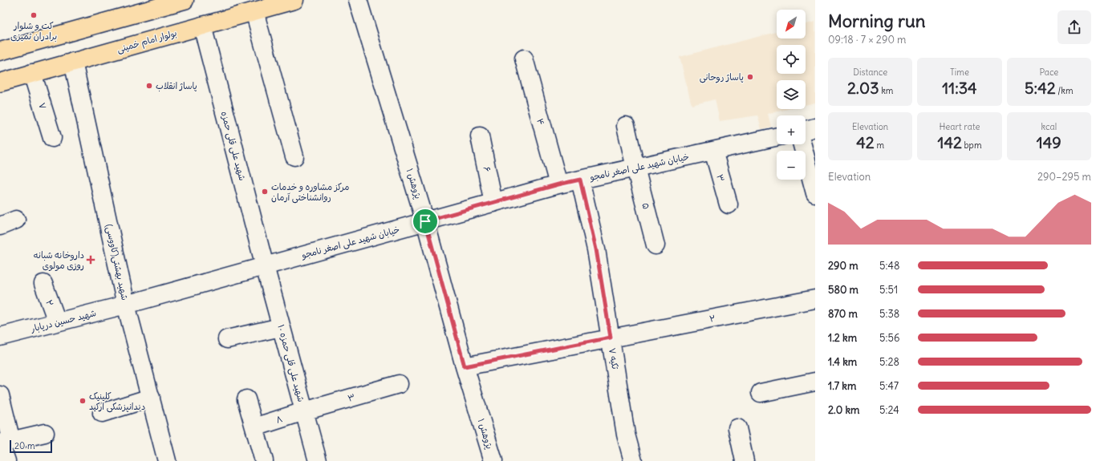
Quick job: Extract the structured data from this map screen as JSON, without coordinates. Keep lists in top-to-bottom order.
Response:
{
  "streets": {
    "main road": ["بولوار امام خمینی"],
    "street": [
      "۷",
      "۴",
      "شهید علی قلی حمزه",
      "خیابان شهید علی اصغر نامجو",
      "۶",
      "۳",
      "پژوهش ۱",
      "۵",
      "شهید بهشتی(کاووسی)",
      "۲",
      "شهید حسین دریابار",
      "تکیه ۷",
      "شهید علی قلی حمزه ۱۰",
      "۸"
    ]
  },
  "crossings": [
    ["بولوار امام خمینی", "۷"],
    ["بولوار امام خمینی", "شهید علی قلی حمزه"],
    ["بولوار امام خمینی", "شهید بهشتی(کاووسی)"],
    ["۴", "خیابان شهید علی اصغر نامجو"],
    ["شهید علی قلی حمزه", "خیابان شهید علی اصغر نامجو"],
    ["شهید علی قلی حمزه", "شهید علی قلی حمزه ۱۰"],
    ["خیابان شهید علی اصغر نامجو", "۶"],
    ["خیابان شهید علی اصغر نامجو", "۳"],
    ["خیابان شهید علی اصغر نامجو", "پژوهش ۱"],
    ["خیابان شهید علی اصغر نامجو", "۵"],
    ["خیابان شهید علی اصغر نامجو", "شهید بهشتی(کاووسی)"],
    ["خیابان شهید علی اصغر نامجو", "شهید حسین دریابار"],
    ["خیابان شهید علی اصغر نامجو", "تکیه ۷"],
    ["خیابان شهید علی اصغر نامجو", "شهید علی قلی حمزه ۱۰"],
    ["۳", "شهید علی قلی حمزه ۱۰"],
    ["۳", "۸"],
    ["شهید بهشتی(کاووسی)", "شهید حسین دریابار"],
    ["۲", "شهید حسین دریابار"],
    ["۲", "تکیه ۷"],
    ["شهید علی قلی حمزه ۱۰", "۸"]
  ],
  "places": {
    "other": [
      "کت و شلوار برادران تمیزی",
      "پاساژ روحانی",
      "پاساژ انقلاب",
      "مرکز مشاوره و خدمات روانشناختی آرمان",
      "کلینیک دندانپزشکی ارکید"
    ],
    "health": ["داروخانه شبانه روزی مولوی"]
  },
  "scale_bar": "20 m",
  "north": "bottom left",
  "page": {
    "heading": ["Morning run", "09:18 · 7 × 290 m"],
    "map_buttons": ["+", "−"],
    "stats": [
      ["Distance", "2.03 km"],
      ["Time", "11:34"],
      ["Pace", "5:42 /km"],
      ["Elevation", "42 m"],
      ["Heart rate", "142 bpm"],
      ["kcal", "149"]
    ],
    "chart": ["Elevation", "290–295 m"],
    "list": [
      {
        "name": "290 m",
        "note": "5:48"
      },
      {
        "name": "580 m",
        "note": "5:51"
      },
      {
        "name": "870 m",
        "note": "5:38"
      },
      {
        "name": "1.2 km",
        "note": "5:56"
      },
      {
        "name": "1.4 km",
        "note": "5:28"
      },
      {
        "name": "1.7 km",
        "note": "5:47"
      },
      {
        "name": "2.0 km",
        "note": "5:24"
      }
    ],
    "scale": "20 m"
  }
}
